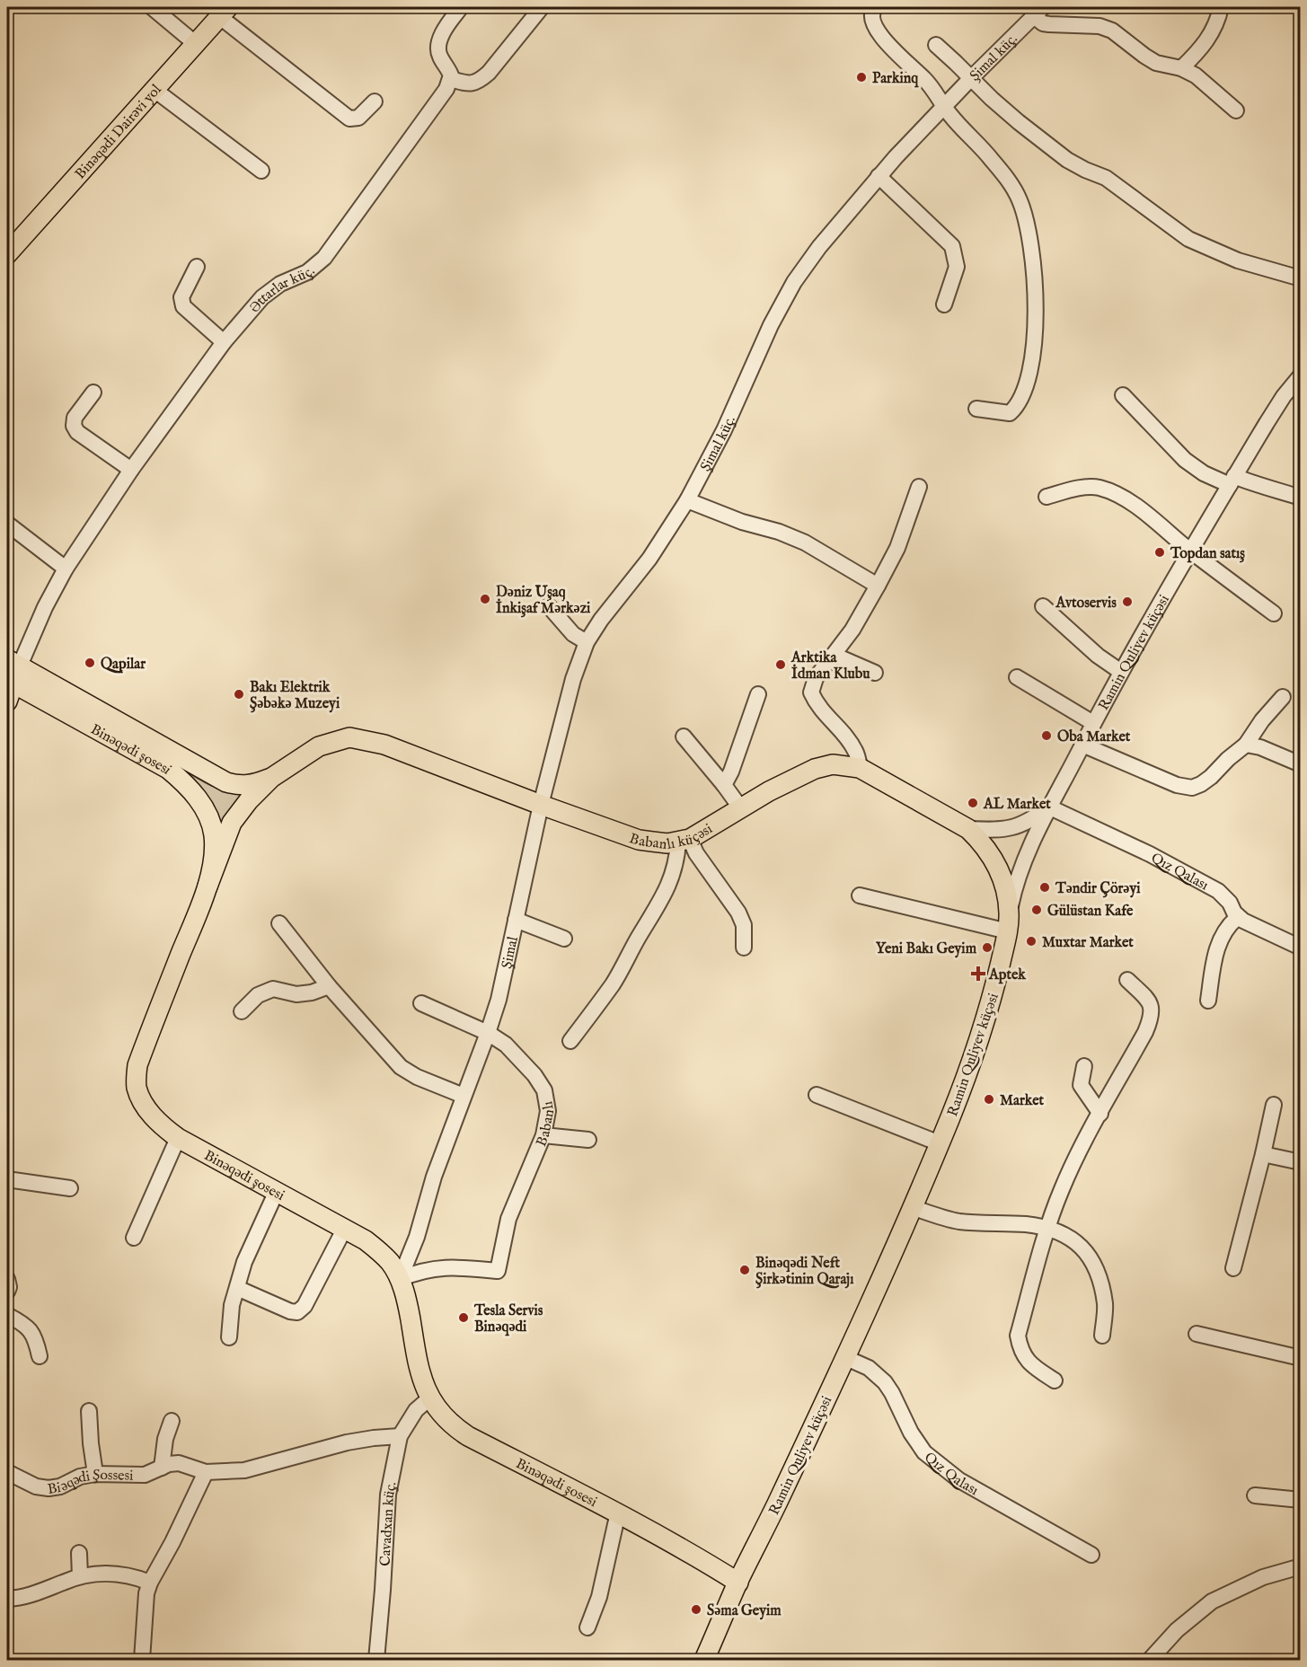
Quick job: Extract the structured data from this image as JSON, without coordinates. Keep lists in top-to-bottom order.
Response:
{
  "streets": {
    "main road": [
      "Binəqədi Dairəvi yol",
      "Ramin Quliyev küçəsi",
      "Binəqədi şosesi",
      "Babanlı küçəsi"
    ],
    "street": [
      "Şimal küç.",
      "Əttarlar küç.",
      "Qız Qalası",
      "Şimal",
      "Babanlı",
      "Biəqədi Şossesi",
      "Cavadxan küç."
    ]
  },
  "crossings": [
    ["Şimal küç.", "Babanlı küçəsi"],
    ["Şimal küç.", "Şimal"],
    ["Əttarlar küç.", "Binəqədi şosesi"],
    ["Ramin Quliyev küçəsi", "Binəqədi şosesi"],
    ["Ramin Quliyev küçəsi", "Babanlı küçəsi"],
    ["Ramin Quliyev küçəsi", "Qız Qalası"],
    ["Binəqədi şosesi", "Babanlı küçəsi"],
    ["Binəqədi şosesi", "Şimal"],
    ["Binəqədi şosesi", "Babanlı"],
    ["Binəqədi şosesi", "Cavadxan küç."],
    ["Babanlı küçəsi", "Şimal"],
    ["Şimal", "Babanlı"],
    ["Biəqədi Şossesi", "Cavadxan küç."]
  ],
  "places": {
    "other": [
      "Parkinq",
      "Topdan satış",
      "Dəniz Uşaq İnkişaf Mərkəzi",
      "Avtoservis",
      "Qapilar",
      "Arktika İdman Klubu",
      "Bakı Elektrik Şəbəkə Muzeyi",
      "Oba Market",
      "AL Market",
      "Təndir Çörəyi",
      "Gülüstan Kafe",
      "Muxtar Market",
      "Yeni Bakı Geyim",
      "Market",
      "Binəqədi Neft Şirkətinin Qarajı",
      "Tesla Servis Binəqədi",
      "Səma Geyim"
    ],
    "health": ["Aptek"]
  }
}
